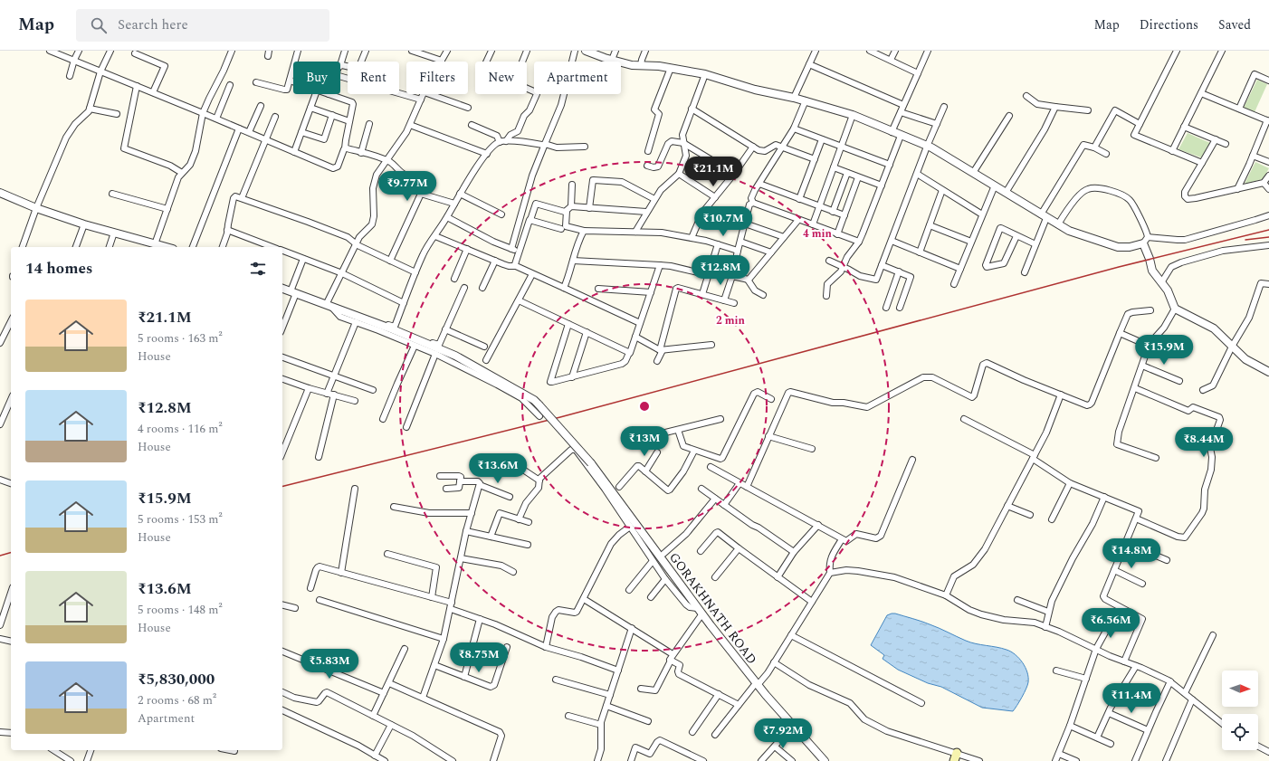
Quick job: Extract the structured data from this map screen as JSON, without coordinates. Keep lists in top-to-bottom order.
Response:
{
  "streets": {
    "street": ["GORAKHNATH ROAD"]
  },
  "north": "right",
  "page": {
    "header": "Map",
    "search": "Search here",
    "nav": ["Map", "Directions", "Saved"],
    "chip": [
      "Buy",
      "Rent",
      "Filters",
      "New",
      "Apartment"
    ],
    "price": [
      "₹21.1M",
      "₹9.77M",
      "₹10.7M",
      "₹12.8M",
      "₹15.9M",
      "₹13M",
      "₹8.44M",
      "₹13.6M",
      "₹14.8M",
      "₹6.56M",
      "₹8.75M",
      "₹5.83M",
      "₹11.4M",
      "₹7.92M"
    ],
    "heading": "14 homes",
    "list": [
      {
        "name": "₹21.1M",
        "note": "5 rooms · 163 m² · House"
      },
      {
        "name": "₹12.8M",
        "note": "4 rooms · 116 m² · House"
      },
      {
        "name": "₹15.9M",
        "note": "5 rooms · 153 m² · House"
      },
      {
        "name": "₹13.6M",
        "note": "5 rooms · 148 m² · House"
      },
      {
        "name": "₹5,830,000",
        "note": "2 rooms · 68 m² · Apartment"
      }
    ]
  },
  "rings": ["4 min", "2 min"]
}
